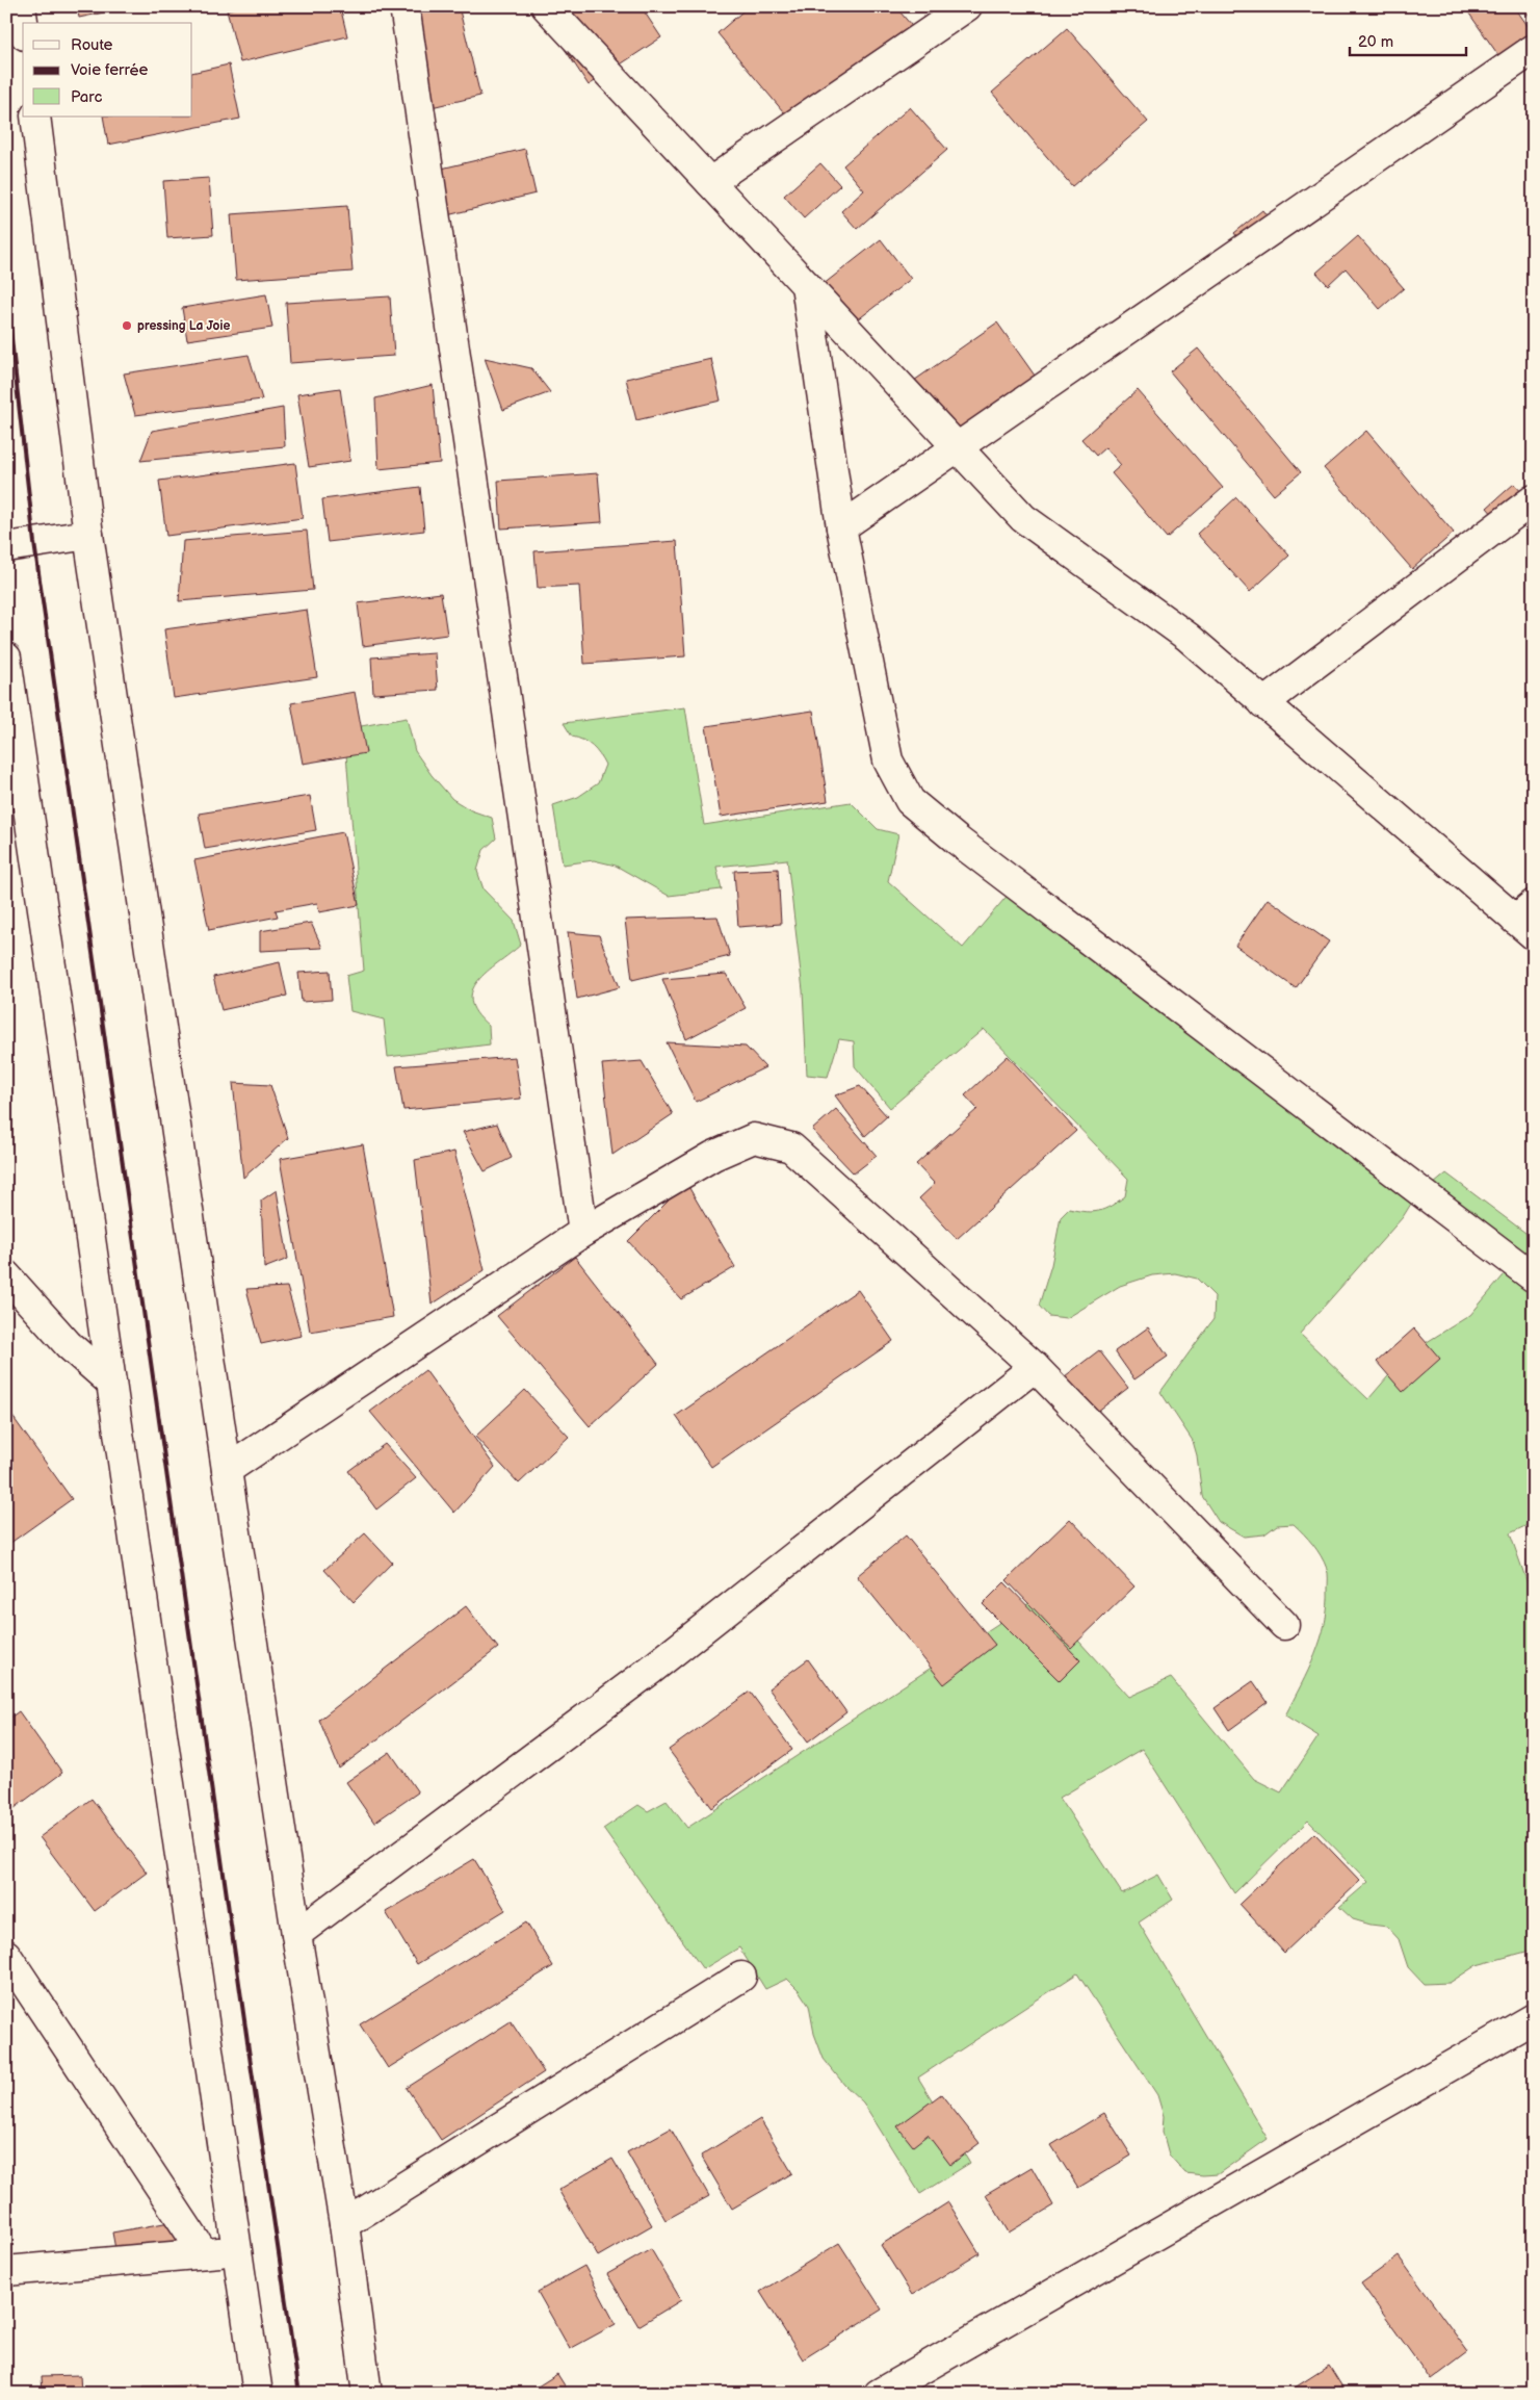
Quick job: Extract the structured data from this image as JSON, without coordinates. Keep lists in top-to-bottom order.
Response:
{
  "places": ["pressing La Joie"],
  "legend": ["Route", "Voie ferrée", "Parc"],
  "scale_bar": "20 m"
}
